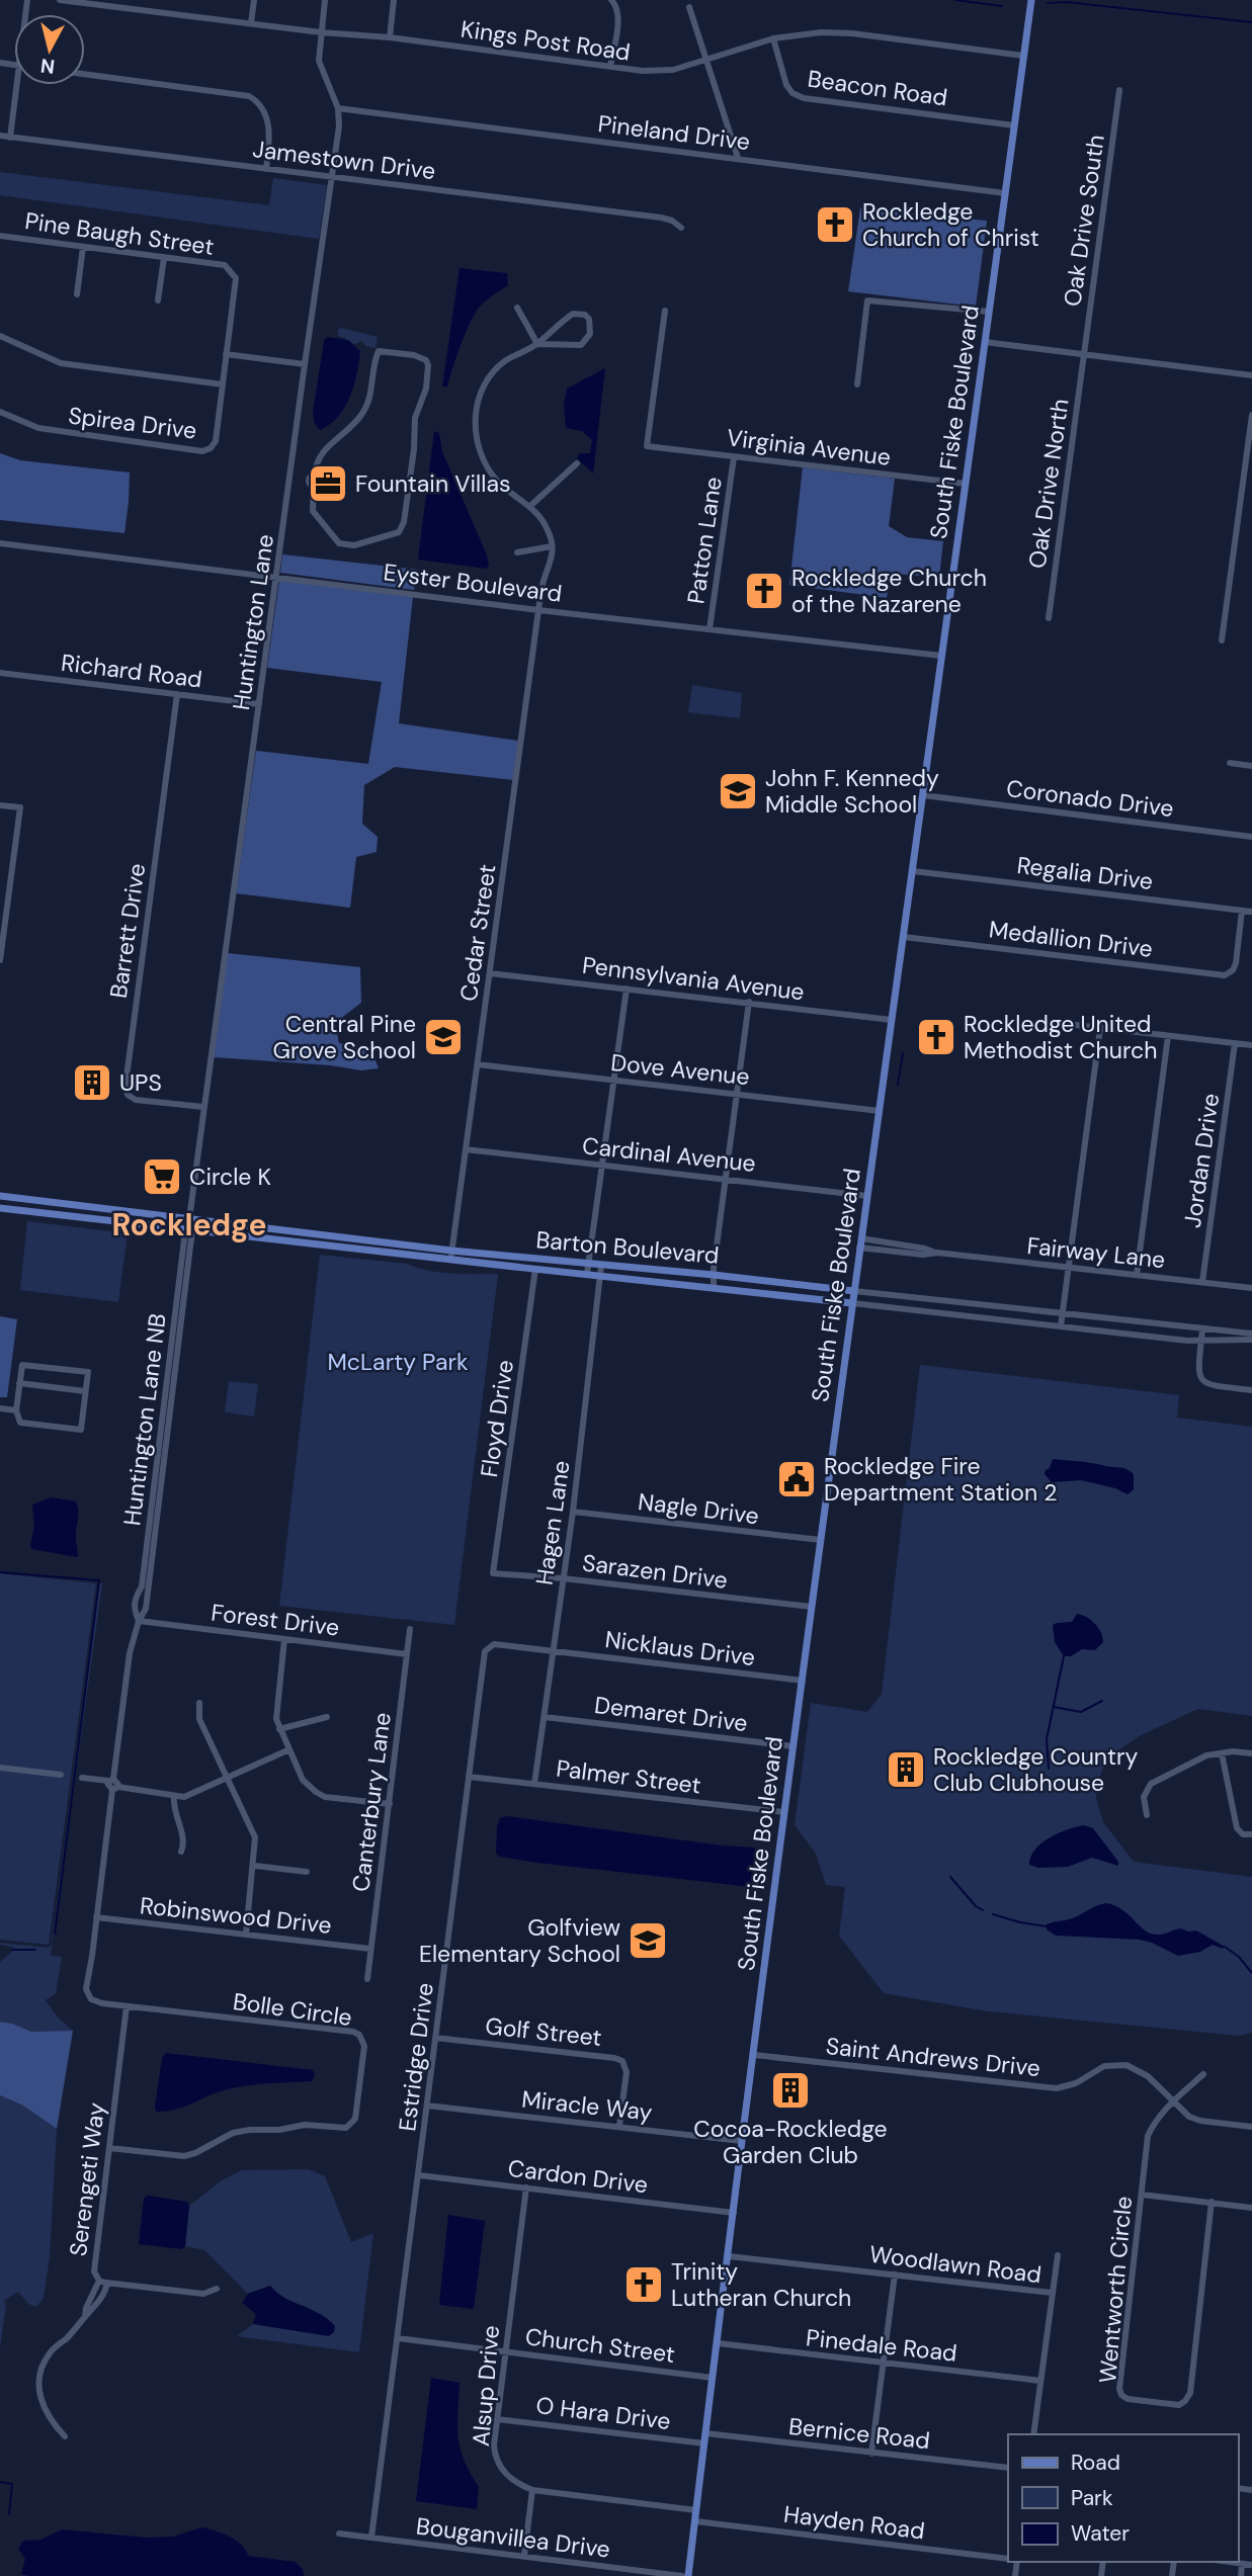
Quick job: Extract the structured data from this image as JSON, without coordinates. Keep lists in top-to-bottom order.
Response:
{
  "streets": {
    "main road": ["South Fiske Boulevard", "Barton Boulevard"],
    "street": [
      "Kings Post Road",
      "Beacon Road",
      "Pineland Drive",
      "Jamestown Drive",
      "Oak Drive South",
      "Pine Baugh Street",
      "Spirea Drive",
      "Virginia Avenue",
      "Oak Drive North",
      "Patton Lane",
      "Eyster Boulevard",
      "Huntington Lane",
      "Richard Road",
      "Coronado Drive",
      "Regalia Drive",
      "Barrett Drive",
      "Cedar Street",
      "Medallion Drive",
      "Pennsylvania Avenue",
      "Dove Avenue",
      "Cardinal Avenue",
      "Jordan Drive",
      "Fairway Lane",
      "Floyd Drive",
      "Huntington Lane NB",
      "Nagle Drive",
      "Hagen Lane",
      "Sarazen Drive",
      "Forest Drive",
      "Nicklaus Drive",
      "Demaret Drive",
      "Palmer Street",
      "Canterbury Lane",
      "Robinswood Drive",
      "Bolle Circle",
      "Golf Street",
      "Estridge Drive",
      "Saint Andrews Drive",
      "Miracle Way",
      "Cardon Drive",
      "Serengeti Way",
      "Woodlawn Road",
      "Wentworth Circle",
      "Church Street",
      "Pinedale Road",
      "Alsup Drive",
      "O Hara Drive",
      "Bernice Road",
      "Hayden Road",
      "Bouganvillea Drive"
    ]
  },
  "crossings": [
    ["Kings Post Road", "Beacon Road"],
    ["Kings Post Road", "South Fiske Boulevard"],
    ["Kings Post Road", "Huntington Lane"],
    ["Beacon Road", "South Fiske Boulevard"],
    ["Pineland Drive", "South Fiske Boulevard"],
    ["Pineland Drive", "Huntington Lane"],
    ["Jamestown Drive", "Huntington Lane"],
    ["Oak Drive South", "Oak Drive North"],
    ["Pine Baugh Street", "Spirea Drive"],
    ["South Fiske Boulevard", "Virginia Avenue"],
    ["South Fiske Boulevard", "Eyster Boulevard"],
    ["South Fiske Boulevard", "Coronado Drive"],
    ["South Fiske Boulevard", "Regalia Drive"],
    ["South Fiske Boulevard", "Medallion Drive"],
    ["South Fiske Boulevard", "Pennsylvania Avenue"],
    ["South Fiske Boulevard", "Dove Avenue"],
    ["South Fiske Boulevard", "Cardinal Avenue"],
    ["South Fiske Boulevard", "Barton Boulevard"],
    ["South Fiske Boulevard", "Fairway Lane"],
    ["South Fiske Boulevard", "Nagle Drive"],
    ["South Fiske Boulevard", "Sarazen Drive"],
    ["South Fiske Boulevard", "Nicklaus Drive"],
    ["South Fiske Boulevard", "Demaret Drive"],
    ["South Fiske Boulevard", "Palmer Street"],
    ["South Fiske Boulevard", "Saint Andrews Drive"],
    ["South Fiske Boulevard", "Miracle Way"],
    ["South Fiske Boulevard", "Cardon Drive"],
    ["South Fiske Boulevard", "Woodlawn Road"],
    ["South Fiske Boulevard", "Church Street"],
    ["South Fiske Boulevard", "Pinedale Road"],
    ["South Fiske Boulevard", "Alsup Drive"],
    ["South Fiske Boulevard", "O Hara Drive"],
    ["South Fiske Boulevard", "Bernice Road"],
    ["South Fiske Boulevard", "Hayden Road"],
    ["Virginia Avenue", "Patton Lane"],
    ["Patton Lane", "Eyster Boulevard"],
    ["Eyster Boulevard", "Huntington Lane"],
    ["Eyster Boulevard", "Cedar Street"],
    ["Huntington Lane", "Richard Road"],
    ["Huntington Lane", "Barrett Drive"],
    ["Huntington Lane", "Barton Boulevard"],
    ["Huntington Lane", "Huntington Lane NB"],
    ["Richard Road", "Barrett Drive"],
    ["Regalia Drive", "Medallion Drive"],
    ["Cedar Street", "Pennsylvania Avenue"],
    ["Cedar Street", "Dove Avenue"],
    ["Cedar Street", "Cardinal Avenue"],
    ["Cedar Street", "Barton Boulevard"],
    ["Jordan Drive", "Fairway Lane"],
    ["Barton Boulevard", "Floyd Drive"],
    ["Barton Boulevard", "Huntington Lane NB"],
    ["Barton Boulevard", "Hagen Lane"],
    ["Floyd Drive", "Sarazen Drive"],
    ["Huntington Lane NB", "Forest Drive"],
    ["Nagle Drive", "Hagen Lane"],
    ["Hagen Lane", "Sarazen Drive"],
    ["Hagen Lane", "Nicklaus Drive"],
    ["Hagen Lane", "Demaret Drive"],
    ["Hagen Lane", "Palmer Street"],
    ["Hagen Lane", "Estridge Drive"],
    ["Forest Drive", "Canterbury Lane"],
    ["Nicklaus Drive", "Estridge Drive"],
    ["Palmer Street", "Estridge Drive"],
    ["Canterbury Lane", "Robinswood Drive"],
    ["Robinswood Drive", "Bolle Circle"],
    ["Bolle Circle", "Serengeti Way"],
    ["Golf Street", "Estridge Drive"],
    ["Golf Street", "Miracle Way"],
    ["Estridge Drive", "Miracle Way"],
    ["Estridge Drive", "Cardon Drive"],
    ["Estridge Drive", "Church Street"],
    ["Estridge Drive", "Bouganvillea Drive"],
    ["Saint Andrews Drive", "Wentworth Circle"],
    ["Cardon Drive", "Alsup Drive"],
    ["Church Street", "Alsup Drive"],
    ["Alsup Drive", "O Hara Drive"]
  ],
  "districts": ["Rockledge"],
  "parks": ["McLarty Park"],
  "places": {
    "church": [
      "Rockledge Church of Christ",
      "Rockledge Church of the Nazarene",
      "Rockledge United Methodist Church",
      "Trinity Lutheran Church"
    ],
    "office": ["Fountain Villas"],
    "school or university": ["John F. Kennedy Middle School", "Central Pine Grove School", "Golfview Elementary School"],
    "building": ["UPS", "Rockledge Country Club Clubhouse", "Cocoa-Rockledge Garden Club"],
    "supermarket": ["Circle K"],
    "public building": ["Rockledge Fire Department Station 2"]
  },
  "legend": ["Road", "Park", "Water"],
  "north": "bottom"
}
